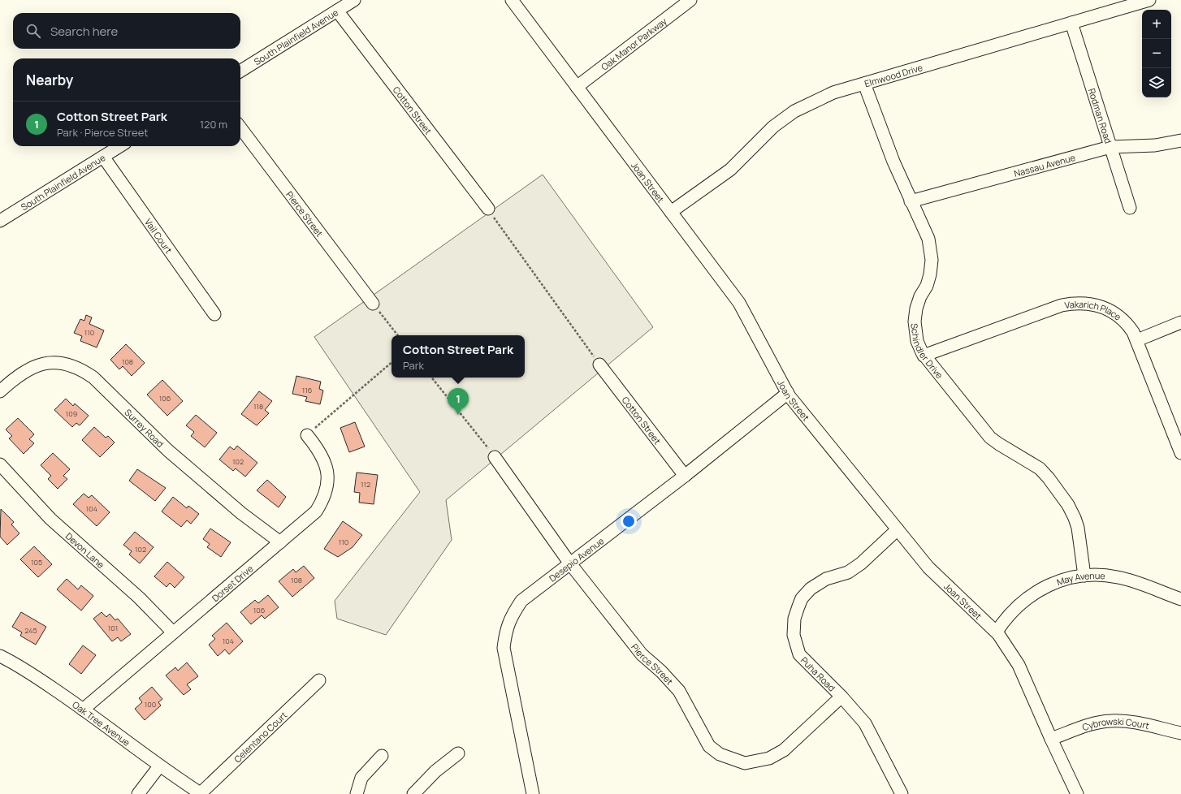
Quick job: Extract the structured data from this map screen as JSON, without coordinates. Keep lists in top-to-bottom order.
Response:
{
  "streets": {
    "street": [
      "South Plainfield Avenue",
      "Oak Manor Parkway",
      "Elmwood Drive",
      "Cotton Street",
      "Rodman Road",
      "Nassau Avenue",
      "Joan Street",
      "Pierce Street",
      "Vail Court",
      "Vakarich Place",
      "Schindler Drive",
      "Surrey Road",
      "Devon Lane",
      "Desepio Avenue",
      "May Avenue",
      "Dorset Drive",
      "Puha Road",
      "Oak Tree Avenue",
      "Cybrowski Court",
      "Celentano Court"
    ]
  },
  "crossings": [
    ["South Plainfield Avenue", "Cotton Street"],
    ["South Plainfield Avenue", "Vail Court"],
    ["Oak Manor Parkway", "Joan Street"],
    ["Elmwood Drive", "Rodman Road"],
    ["Elmwood Drive", "Joan Street"],
    ["Elmwood Drive", "Schindler Drive"],
    ["Cotton Street", "Desepio Avenue"],
    ["Rodman Road", "Nassau Avenue"],
    ["Nassau Avenue", "Schindler Drive"],
    ["Joan Street", "Desepio Avenue"],
    ["Joan Street", "May Avenue"],
    ["Joan Street", "Puha Road"],
    ["Joan Street", "Cybrowski Court"],
    ["Pierce Street", "Desepio Avenue"],
    ["Pierce Street", "Puha Road"],
    ["Vakarich Place", "Schindler Drive"],
    ["Schindler Drive", "May Avenue"],
    ["Surrey Road", "Dorset Drive"],
    ["Devon Lane", "Dorset Drive"],
    ["Dorset Drive", "Oak Tree Avenue"],
    ["Oak Tree Avenue", "Celentano Court"]
  ],
  "house_numbers": [
    "110",
    "108",
    "116",
    "106",
    "118",
    "109",
    "102",
    "112",
    "104",
    "110",
    "102",
    "105",
    "108",
    "106",
    "101",
    "245",
    "104",
    "100"
  ],
  "page": {
    "map_buttons": ["+", "−"],
    "search": "Search here",
    "heading": "Nearby",
    "list": [
      {
        "mark": "1",
        "name": "Cotton Street Park",
        "note": "Park · Pierce Street",
        "value": "120 m"
      }
    ],
    "popup": ["Cotton Street Park", "Park"],
    "pins": "1"
  }
}
